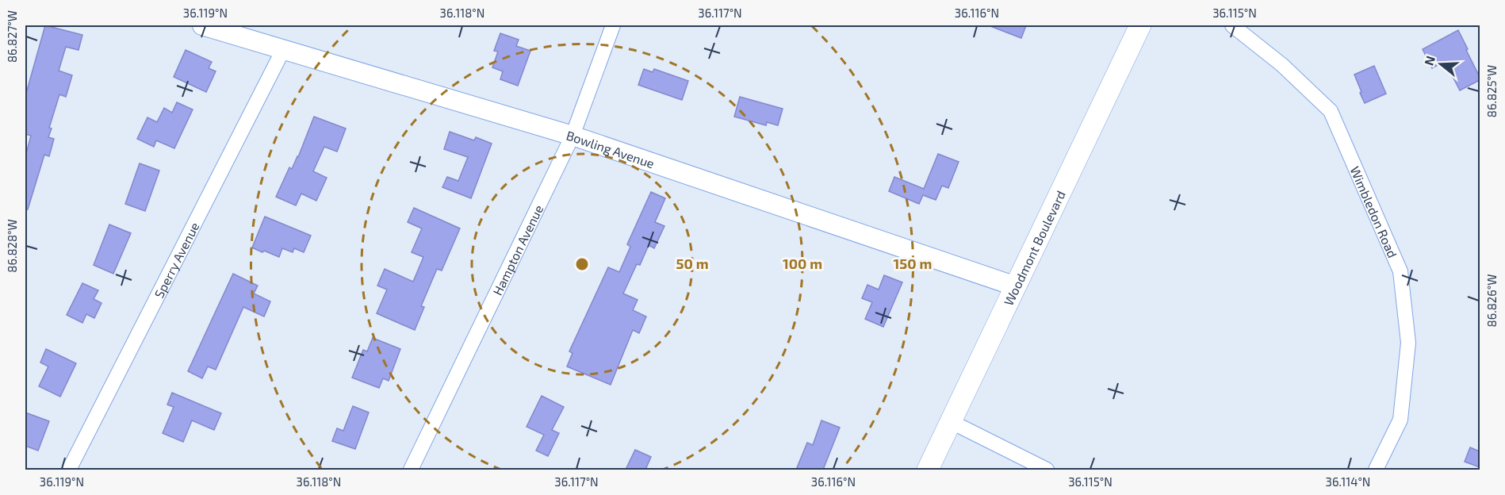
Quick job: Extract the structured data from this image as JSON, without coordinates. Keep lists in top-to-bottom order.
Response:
{
  "streets": {
    "main road": ["Woodmont Boulevard"],
    "street": [
      "Bowling Avenue",
      "Wimbledon Road",
      "Hampton Avenue",
      "Sperry Avenue"
    ]
  },
  "crossings": [
    ["Bowling Avenue", "Woodmont Boulevard"],
    ["Bowling Avenue", "Hampton Avenue"],
    ["Bowling Avenue", "Sperry Avenue"]
  ],
  "north": "left",
  "coordinates": [
    "36.119°N",
    "36.118°N",
    "36.117°N",
    "36.116°N",
    "36.115°N",
    "86.827°W",
    "86.825°W",
    "86.828°W",
    "86.826°W",
    "36.114°N"
  ],
  "rings": ["50 m", "100 m", "150 m"]
}
